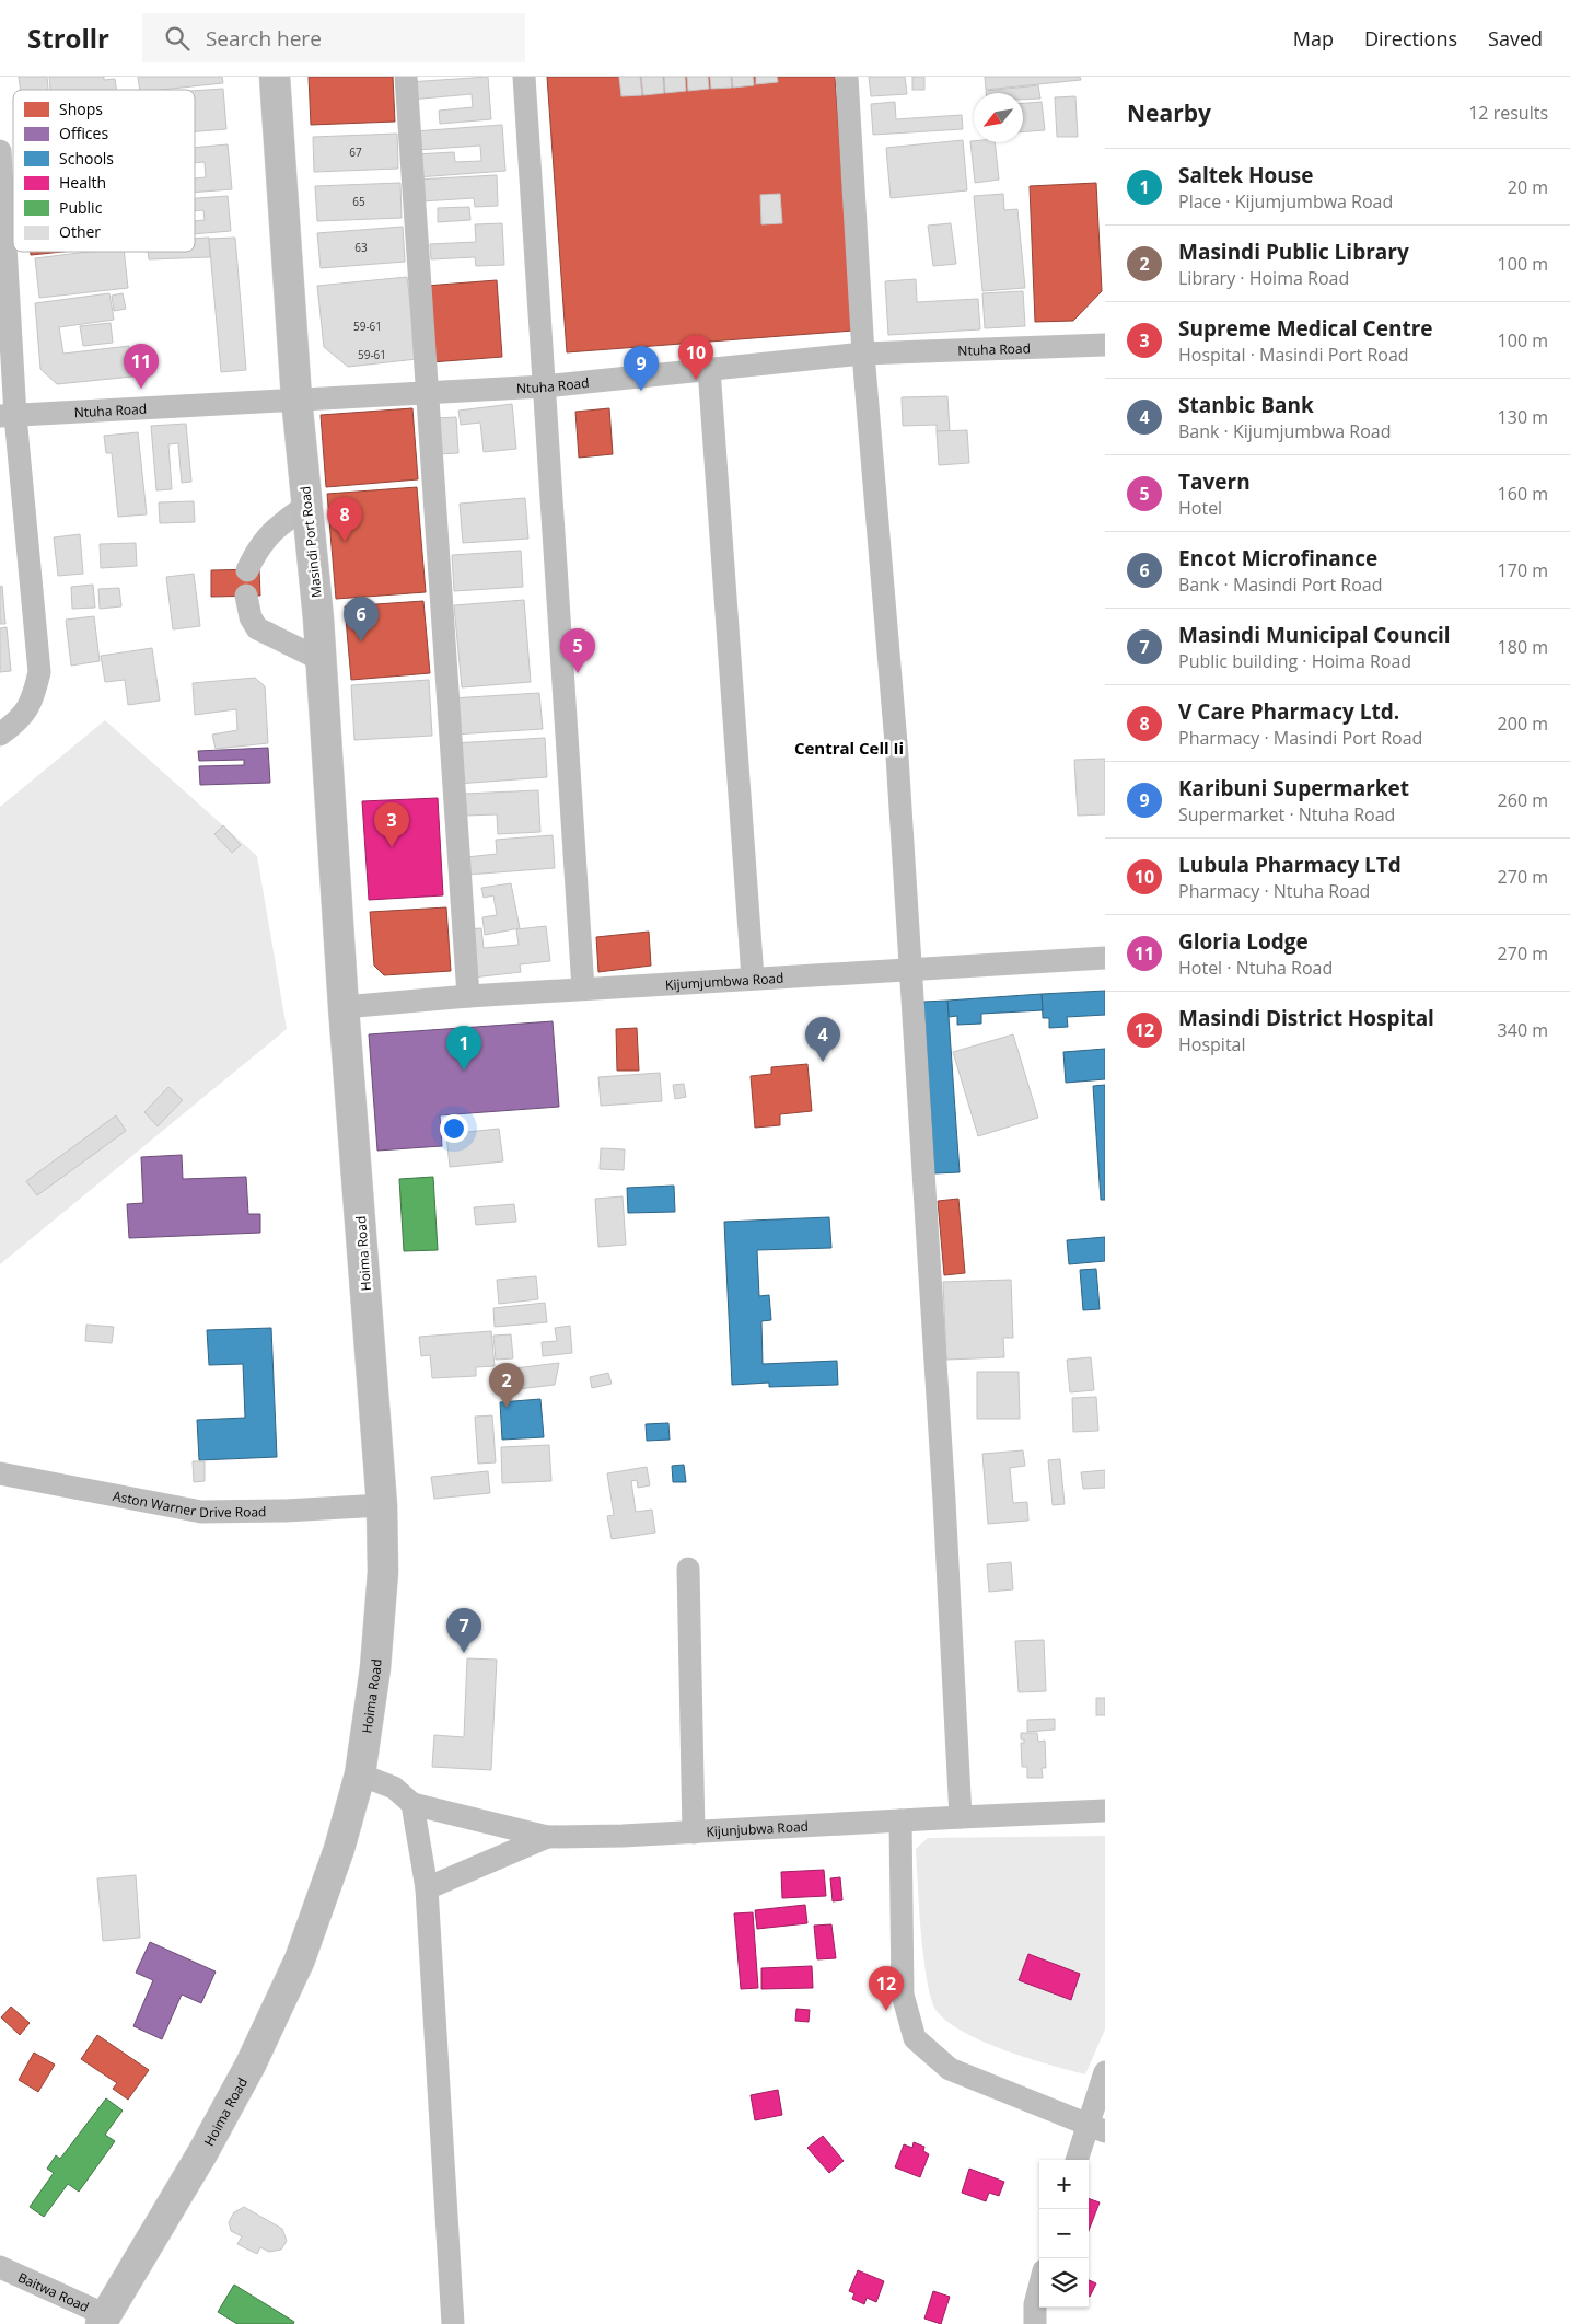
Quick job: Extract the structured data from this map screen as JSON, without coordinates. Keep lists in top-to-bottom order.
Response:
{
  "streets": {
    "main road": ["Masindi Port Road", "Hoima Road"],
    "street": [
      "Ntuha Road",
      "Kijumjumbwa Road",
      "Aston Warner Drive Road",
      "Kijunjubwa Road",
      "Baitwa Road"
    ]
  },
  "crossings": [
    ["Ntuha Road", "Masindi Port Road"],
    ["Masindi Port Road", "Kijumjumbwa Road"],
    ["Masindi Port Road", "Hoima Road"],
    ["Kijumjumbwa Road", "Hoima Road"],
    ["Hoima Road", "Aston Warner Drive Road"],
    ["Hoima Road", "Baitwa Road"]
  ],
  "districts": ["Central Cell Ii"],
  "house_numbers": [
    "67",
    "65",
    "63",
    "59-61",
    "59-61"
  ],
  "legend": [
    "Shops",
    "Offices",
    "Schools",
    "Health",
    "Public",
    "Other"
  ],
  "north": "bottom left",
  "page": {
    "header": "Strollr",
    "search": "Search here",
    "nav": ["Map", "Directions", "Saved"],
    "heading": ["Nearby", "12 results"],
    "list": [
      {
        "mark": "1",
        "name": "Saltek House",
        "note": "Place · Kijumjumbwa Road",
        "value": "20 m"
      },
      {
        "mark": "2",
        "name": "Masindi Public Library",
        "note": "Library · Hoima Road",
        "value": "100 m"
      },
      {
        "mark": "3",
        "name": "Supreme Medical Centre",
        "note": "Hospital · Masindi Port Road",
        "value": "100 m"
      },
      {
        "mark": "4",
        "name": "Stanbic Bank",
        "note": "Bank · Kijumjumbwa Road",
        "value": "130 m"
      },
      {
        "mark": "5",
        "name": "Tavern",
        "note": "Hotel",
        "value": "160 m"
      },
      {
        "mark": "6",
        "name": "Encot Microfinance",
        "note": "Bank · Masindi Port Road",
        "value": "170 m"
      },
      {
        "mark": "7",
        "name": "Masindi Municipal Council",
        "note": "Public building · Hoima Road",
        "value": "180 m"
      },
      {
        "mark": "8",
        "name": "V Care Pharmacy Ltd.",
        "note": "Pharmacy · Masindi Port Road",
        "value": "200 m"
      },
      {
        "mark": "9",
        "name": "Karibuni Supermarket",
        "note": "Supermarket · Ntuha Road",
        "value": "260 m"
      },
      {
        "mark": "10",
        "name": "Lubula Pharmacy LTd",
        "note": "Pharmacy · Ntuha Road",
        "value": "270 m"
      },
      {
        "mark": "11",
        "name": "Gloria Lodge",
        "note": "Hotel · Ntuha Road",
        "value": "270 m"
      },
      {
        "mark": "12",
        "name": "Masindi District Hospital",
        "note": "Hospital",
        "value": "340 m"
      }
    ],
    "pins": [
      "10",
      "11",
      "9",
      "8",
      "6",
      "5",
      "3",
      "4",
      "1",
      "2",
      "7",
      "12"
    ],
    "map_buttons": ["+", "−"]
  }
}
